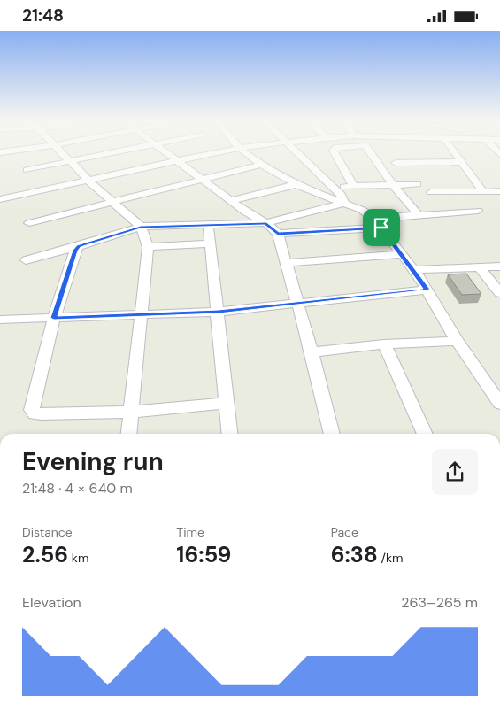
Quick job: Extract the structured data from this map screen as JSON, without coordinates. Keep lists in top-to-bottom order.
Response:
{
  "page": {
    "status": "21:48",
    "heading": ["Evening run", "21:48 · 4 × 640 m"],
    "stats": [
      ["Distance", "2.56 km"],
      ["Time", "16:59"],
      ["Pace", "6:38 /km"]
    ],
    "chart": ["Elevation", "263–265 m"]
  }
}
